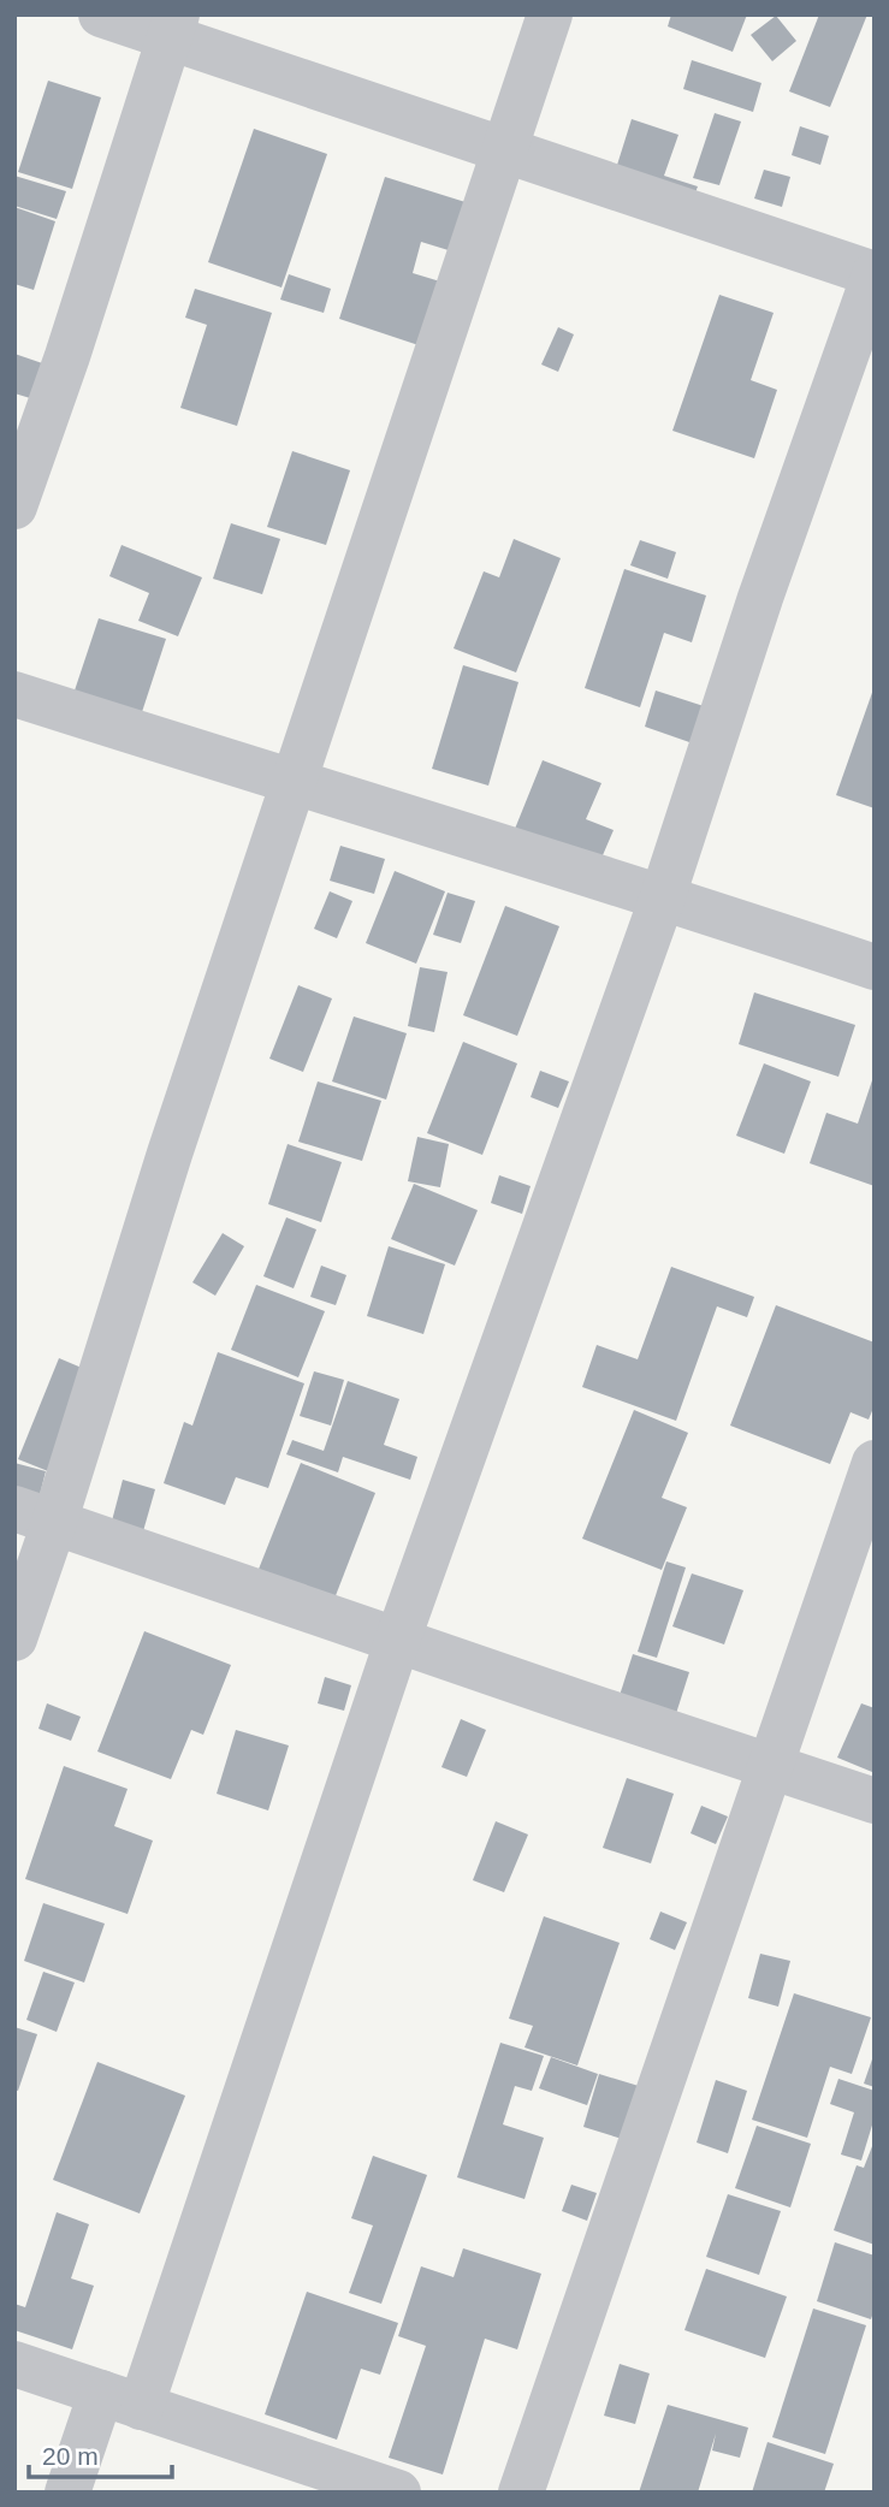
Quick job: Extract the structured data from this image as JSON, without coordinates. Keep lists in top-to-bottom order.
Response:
{
  "scale_bar": "20 m"
}
